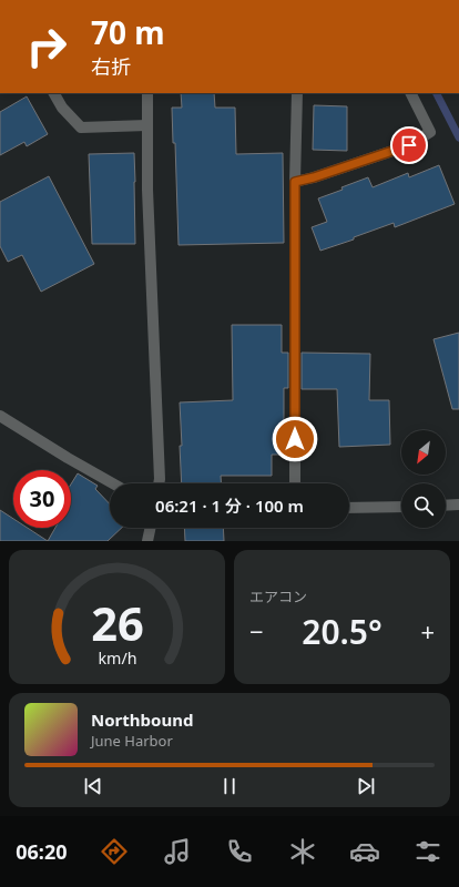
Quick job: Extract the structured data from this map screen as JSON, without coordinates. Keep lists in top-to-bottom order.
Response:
{
  "north": "bottom left",
  "page": {
    "turn": ["70 m", "右折"],
    "limit": "30",
    "trip": "06:21 · 1 分 · 100 m",
    "tile": "エアコン",
    "heat": ["−", "20.5°", "+"],
    "song": ["Northbound", "June Harbor"],
    "tabs": "06:20",
    "gauge": ["26", "km/h"]
  }
}
